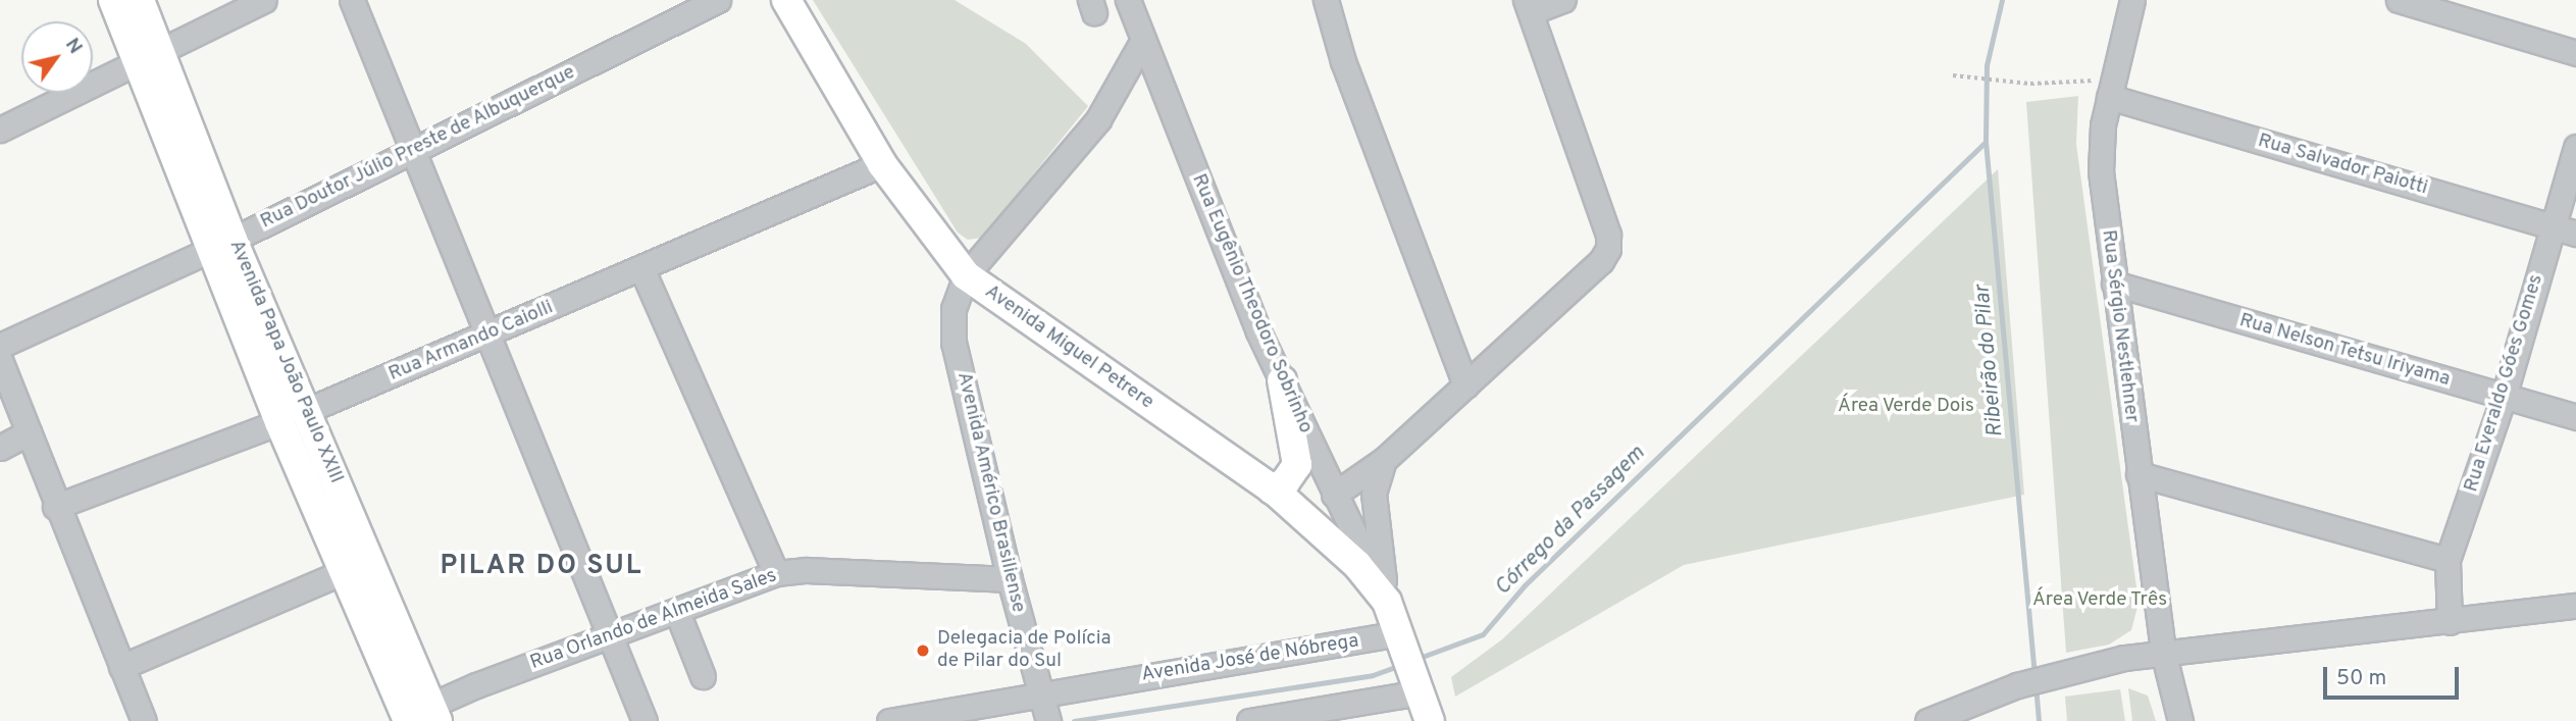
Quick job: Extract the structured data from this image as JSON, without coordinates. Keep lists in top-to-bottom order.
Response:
{
  "streets": {
    "main road": ["Avenida Miguel Petrere", "Avenida Papa João Paulo XXIII"],
    "street": [
      "Rua Doutor Júlio Preste de Albuquerque",
      "Rua Salvador Paiotti",
      "Rua Eugênio Theodoro Sobrinho",
      "Rua Sérgio Nestlehner",
      "Rua Armando Caiolli",
      "Rua Nelson Tetsu Iriyama",
      "Rua Everaldo Góes Gomes",
      "Avenida Américo Brasiliense",
      "Rua Orlando de Almeida Sales",
      "Avenida José de Nóbrega"
    ]
  },
  "crossings": [
    ["Rua Doutor Júlio Preste de Albuquerque", "Avenida Papa João Paulo XXIII"],
    ["Rua Salvador Paiotti", "Rua Sérgio Nestlehner"],
    ["Rua Salvador Paiotti", "Rua Everaldo Góes Gomes"],
    ["Rua Eugênio Theodoro Sobrinho", "Avenida Miguel Petrere"],
    ["Rua Sérgio Nestlehner", "Rua Nelson Tetsu Iriyama"],
    ["Rua Armando Caiolli", "Avenida Miguel Petrere"],
    ["Rua Armando Caiolli", "Avenida Papa João Paulo XXIII"],
    ["Avenida Miguel Petrere", "Avenida Américo Brasiliense"],
    ["Avenida Miguel Petrere", "Avenida José de Nóbrega"],
    ["Rua Nelson Tetsu Iriyama", "Rua Everaldo Góes Gomes"],
    ["Avenida Papa João Paulo XXIII", "Rua Orlando de Almeida Sales"],
    ["Avenida Américo Brasiliense", "Rua Orlando de Almeida Sales"],
    ["Avenida Américo Brasiliense", "Avenida José de Nóbrega"]
  ],
  "districts": ["PILAR DO SUL"],
  "water": ["Ribeirão do Pilar", "Córrego da Passagem"],
  "parks": ["Área Verde Dois", "Área Verde Três"],
  "places": ["Delegacia de Polícia de Pilar do Sul"],
  "scale_bar": "50 m",
  "north": "top right"
}
